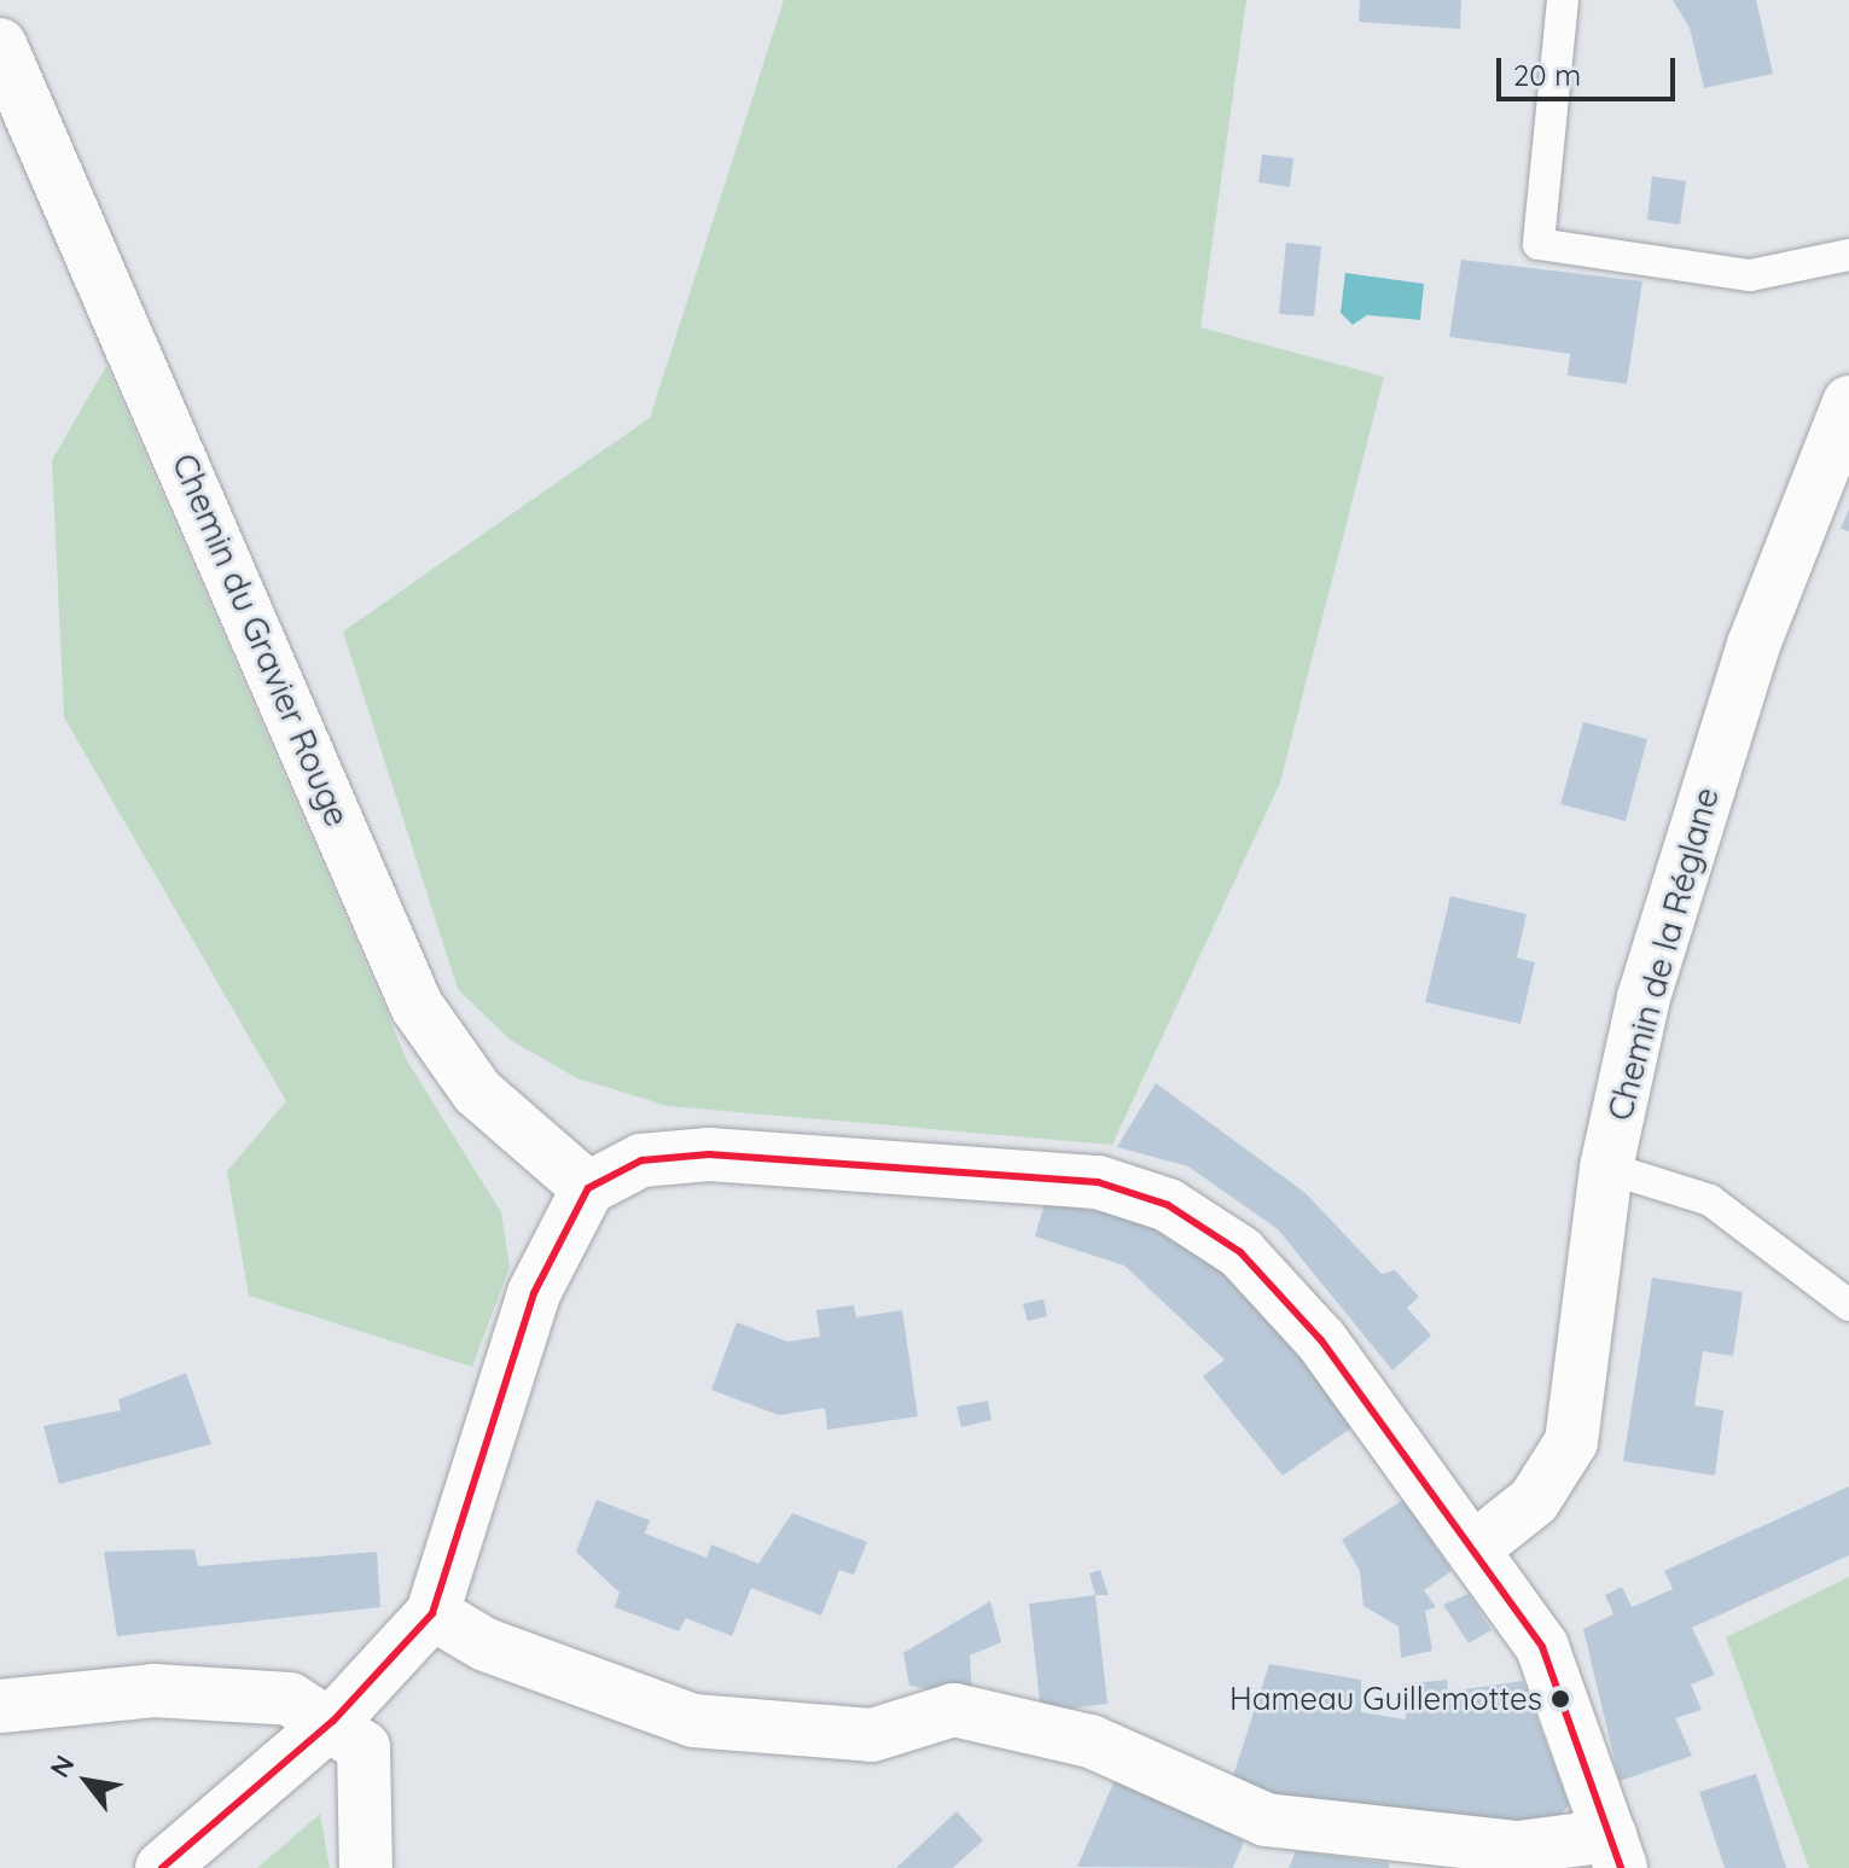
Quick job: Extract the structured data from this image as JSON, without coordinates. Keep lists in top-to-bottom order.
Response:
{
  "streets": {
    "street": ["Chemin du Gravier Rouge", "Chemin de la Réglane"]
  },
  "places": ["Hameau Guillemottes"],
  "scale_bar": "20 m",
  "north": "top left"
}
